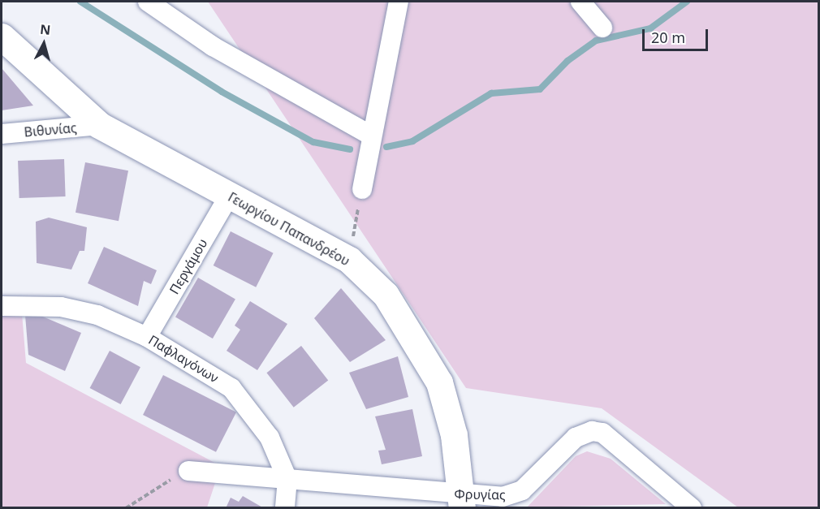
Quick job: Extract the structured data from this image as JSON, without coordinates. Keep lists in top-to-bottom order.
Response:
{
  "streets": {
    "street": [
      "Βιθυνίας",
      "Γεωργίου Παπανδρέου",
      "Περγάμου",
      "Παφλαγόνων",
      "Φρυγίας"
    ]
  },
  "crossings": [
    ["Βιθυνίας", "Γεωργίου Παπανδρέου"],
    ["Γεωργίου Παπανδρέου", "Περγάμου"],
    ["Γεωργίου Παπανδρέου", "Φρυγίας"],
    ["Περγάμου", "Παφλαγόνων"],
    ["Παφλαγόνων", "Φρυγίας"]
  ],
  "scale_bar": "20 m",
  "north": "top"
}
